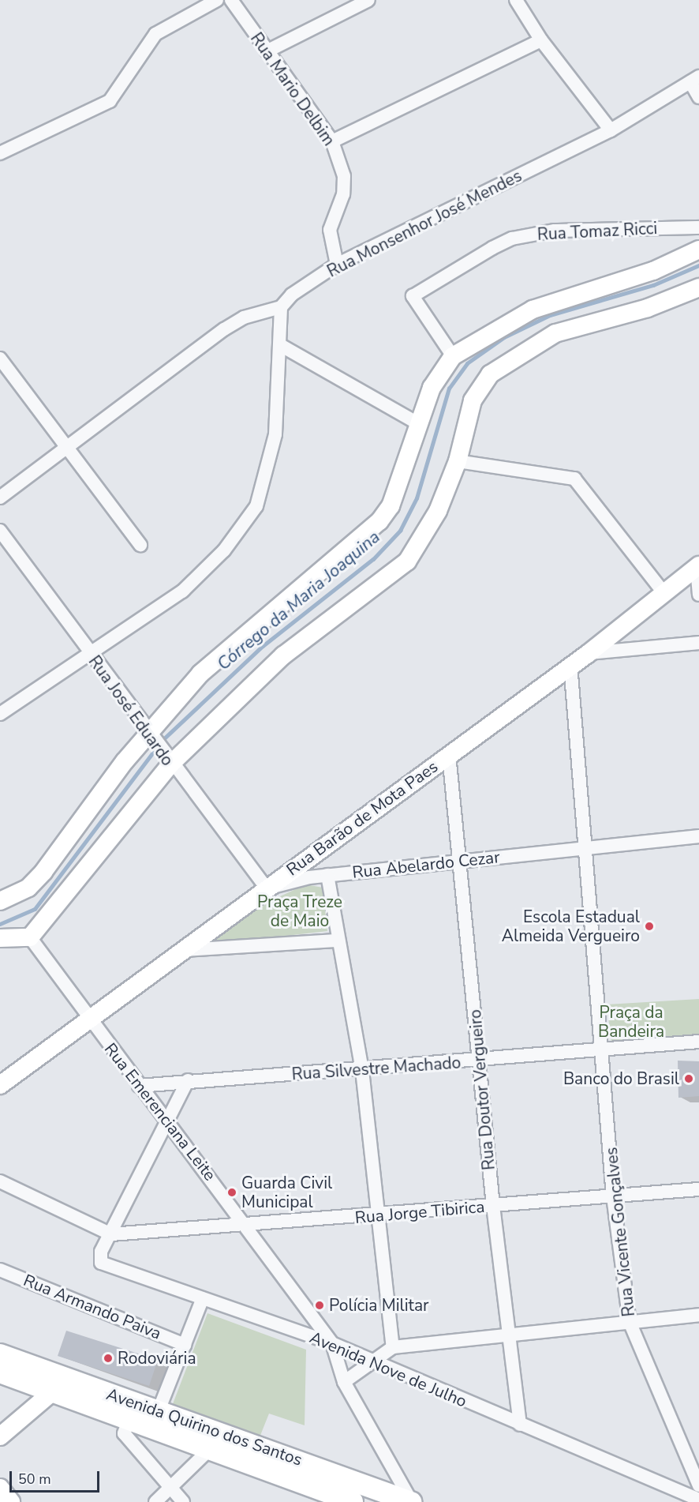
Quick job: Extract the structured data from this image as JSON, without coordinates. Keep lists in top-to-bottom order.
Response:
{
  "streets": {
    "main road": ["Rua Barão de Mota Paes", "Avenida Quirino dos Santos"],
    "street": [
      "Rua Mario Delbim",
      "Rua Monsenhor José Mendes",
      "Rua Tomaz Ricci",
      "Rua José Eduardo",
      "Rua Abelardo Cezar",
      "Rua Silvestre Machado",
      "Rua Doutor Vergueiro",
      "Rua Emerenciana Leite",
      "Rua Jorge Tibirica",
      "Rua Vicente Gonçalves",
      "Rua Armando Paiva",
      "Avenida Nove de Julho"
    ]
  },
  "crossings": [
    ["Rua Mario Delbim", "Rua Monsenhor José Mendes"],
    ["Rua José Eduardo", "Rua Barão de Mota Paes"],
    ["Rua José Eduardo", "Rua Abelardo Cezar"],
    ["Rua Barão de Mota Paes", "Rua Abelardo Cezar"],
    ["Rua Barão de Mota Paes", "Rua Doutor Vergueiro"],
    ["Rua Barão de Mota Paes", "Rua Emerenciana Leite"],
    ["Rua Abelardo Cezar", "Rua Doutor Vergueiro"],
    ["Rua Silvestre Machado", "Rua Doutor Vergueiro"],
    ["Rua Silvestre Machado", "Rua Emerenciana Leite"],
    ["Rua Silvestre Machado", "Rua Vicente Gonçalves"],
    ["Rua Doutor Vergueiro", "Rua Jorge Tibirica"],
    ["Rua Doutor Vergueiro", "Avenida Nove de Julho"],
    ["Rua Emerenciana Leite", "Rua Jorge Tibirica"],
    ["Rua Emerenciana Leite", "Avenida Nove de Julho"],
    ["Rua Jorge Tibirica", "Rua Vicente Gonçalves"],
    ["Rua Jorge Tibirica", "Avenida Nove de Julho"]
  ],
  "water": ["Córrego da Maria Joaquina"],
  "parks": ["Praça Treze de Maio", "Praça da Bandeira"],
  "places": [
    "Escola Estadual Almeida Vergueiro",
    "Banco do Brasil",
    "Guarda Civil Municipal",
    "Polícia Militar",
    "Rodoviária"
  ],
  "scale_bar": "50 m"
}
